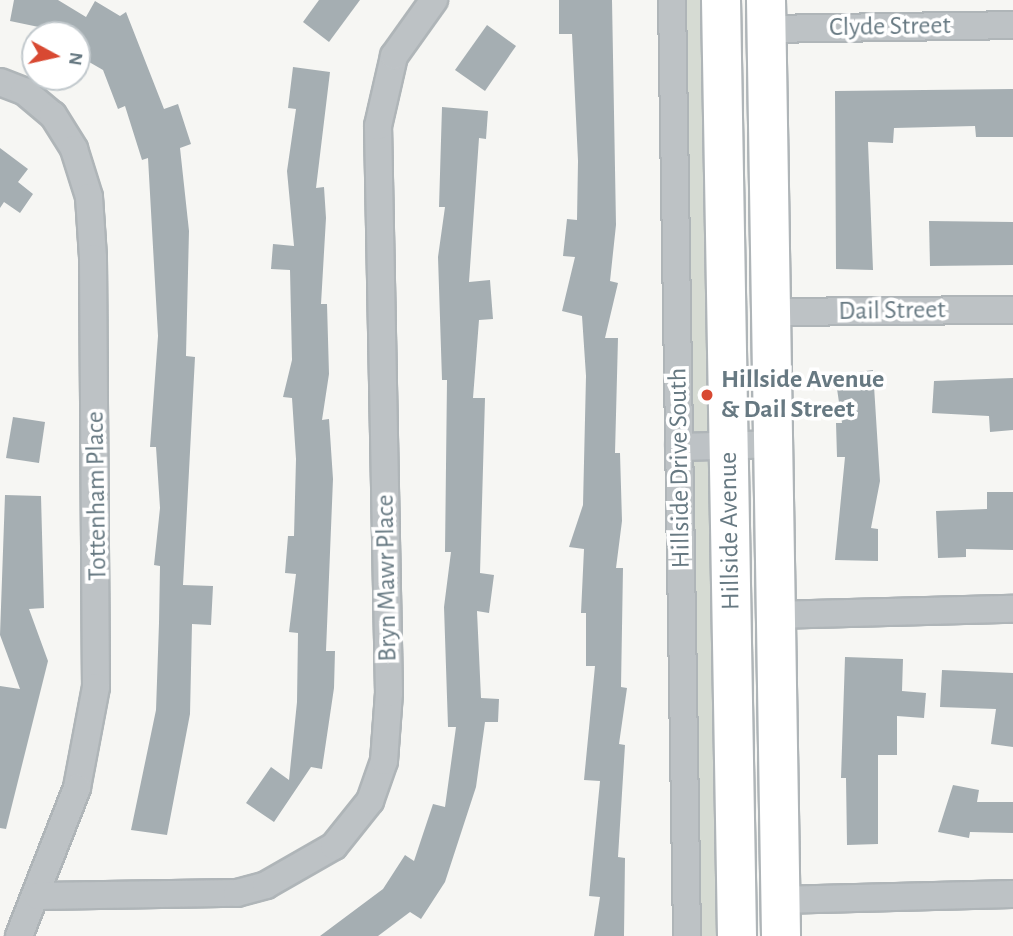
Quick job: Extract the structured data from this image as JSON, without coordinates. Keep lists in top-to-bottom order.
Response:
{
  "streets": {
    "main road": ["Hillside Avenue"],
    "street": [
      "Clyde Street",
      "Dail Street",
      "Hillside Drive South",
      "Tottenham Place",
      "Bryn Mawr Place"
    ]
  },
  "crossings": [
    ["Clyde Street", "Hillside Avenue"],
    ["Dail Street", "Hillside Avenue"],
    ["Tottenham Place", "Bryn Mawr Place"]
  ],
  "places": ["Hillside Avenue & Dail Street"],
  "north": "right"
}
